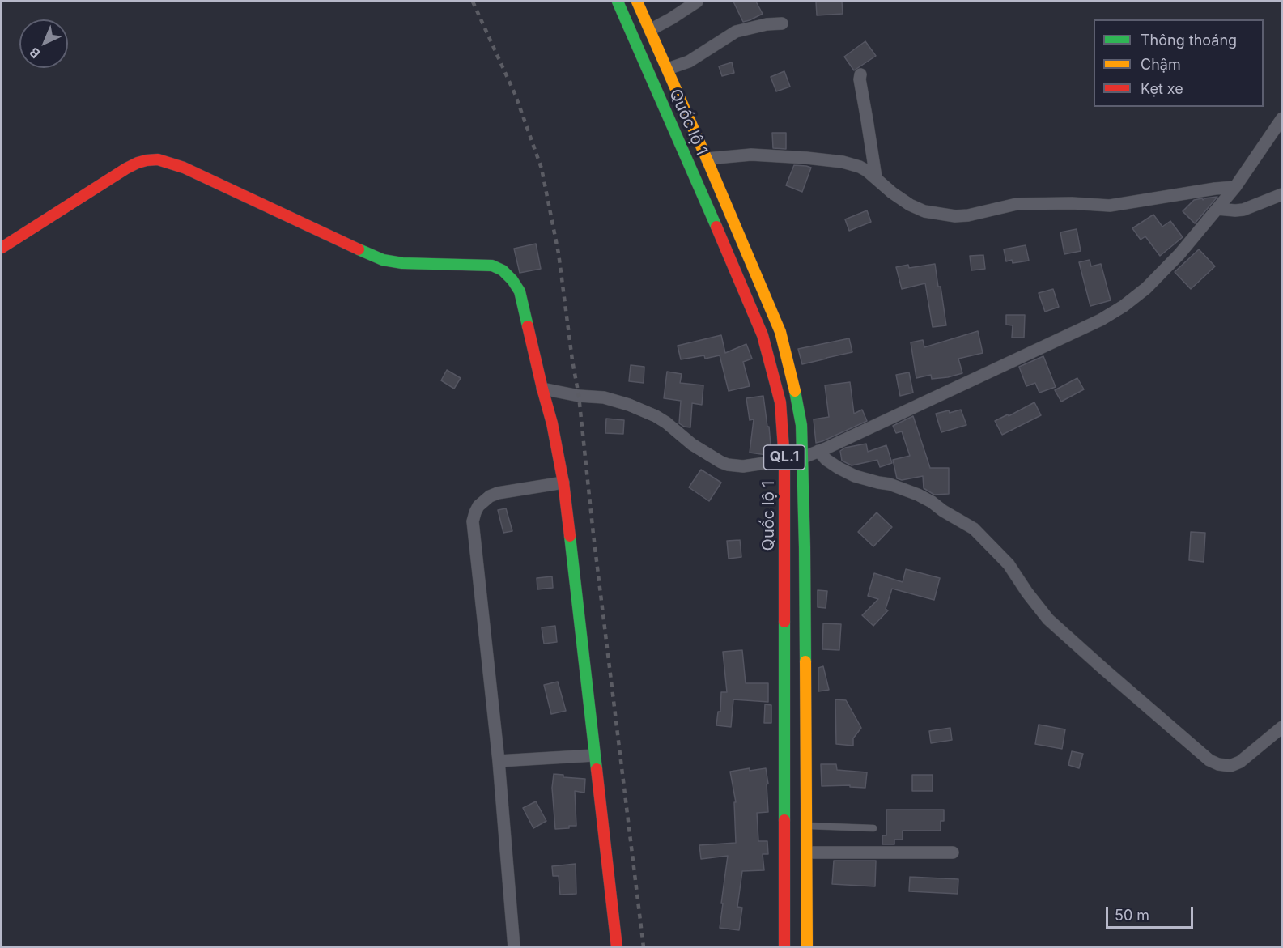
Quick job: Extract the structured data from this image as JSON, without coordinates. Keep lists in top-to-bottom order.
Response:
{
  "streets": {
    "main road": ["Quốc lộ 1", "QL.1"]
  },
  "legend": ["Thông thoáng", "Chậm", "Kẹt xe"],
  "scale_bar": "50 m",
  "north": "bottom left"
}
